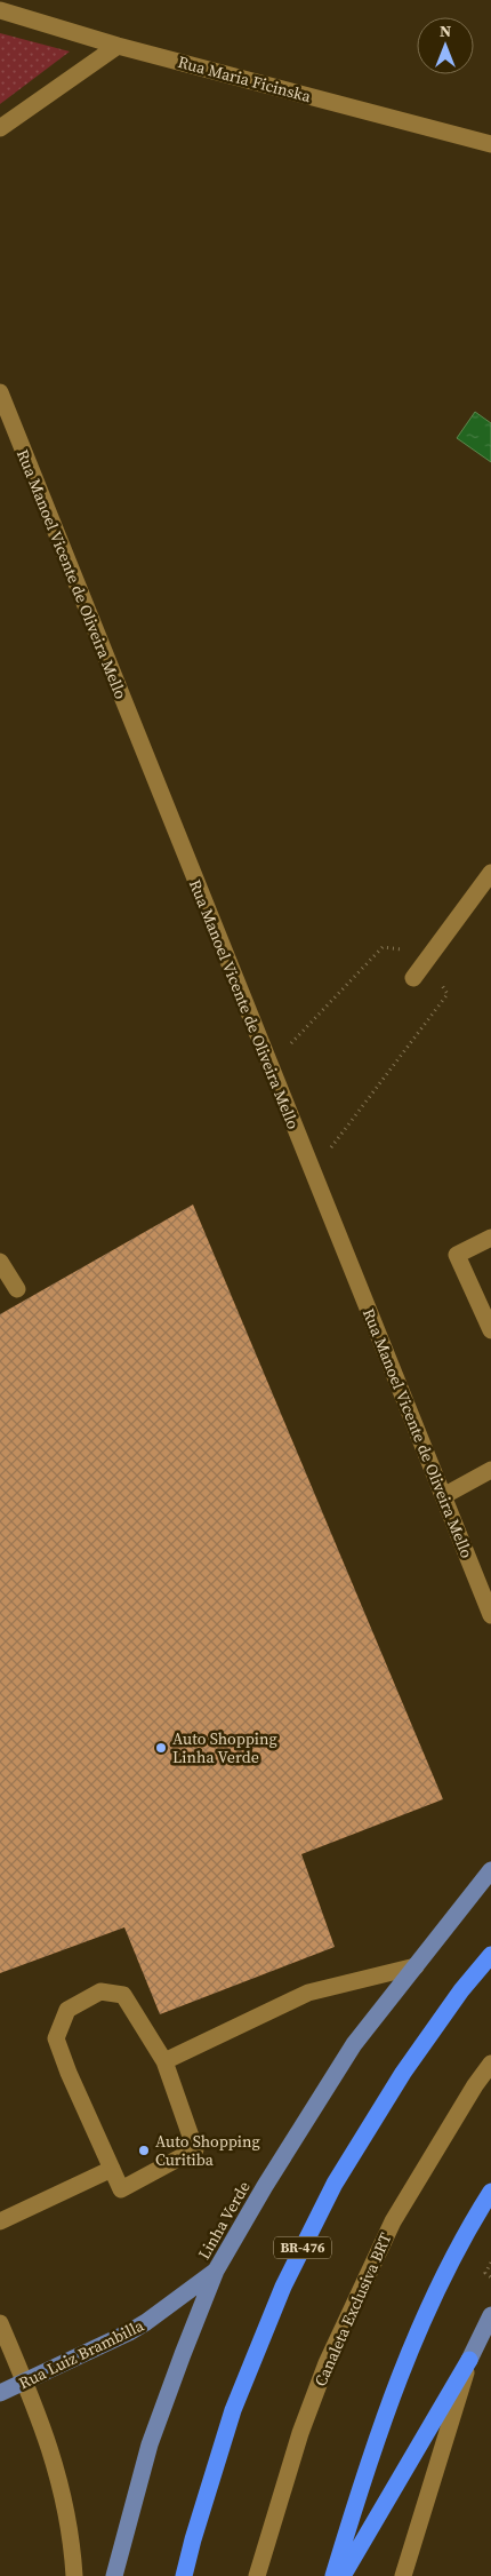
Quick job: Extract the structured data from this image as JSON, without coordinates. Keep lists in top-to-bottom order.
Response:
{
  "streets": {
    "highway": ["BR-476"],
    "main road": ["Linha Verde", "Rua Luiz Brambilla"],
    "street": ["Rua Maria Ficinska", "Rua Manoel Vicente de Oliveira Mello", "Canaleta Exclusiva BRT"]
  },
  "crossings": [
    ["Linha Verde", "Rua Luiz Brambilla"]
  ],
  "places": ["Auto Shopping Linha Verde", "Auto Shopping Curitiba"],
  "north": "top"
}
